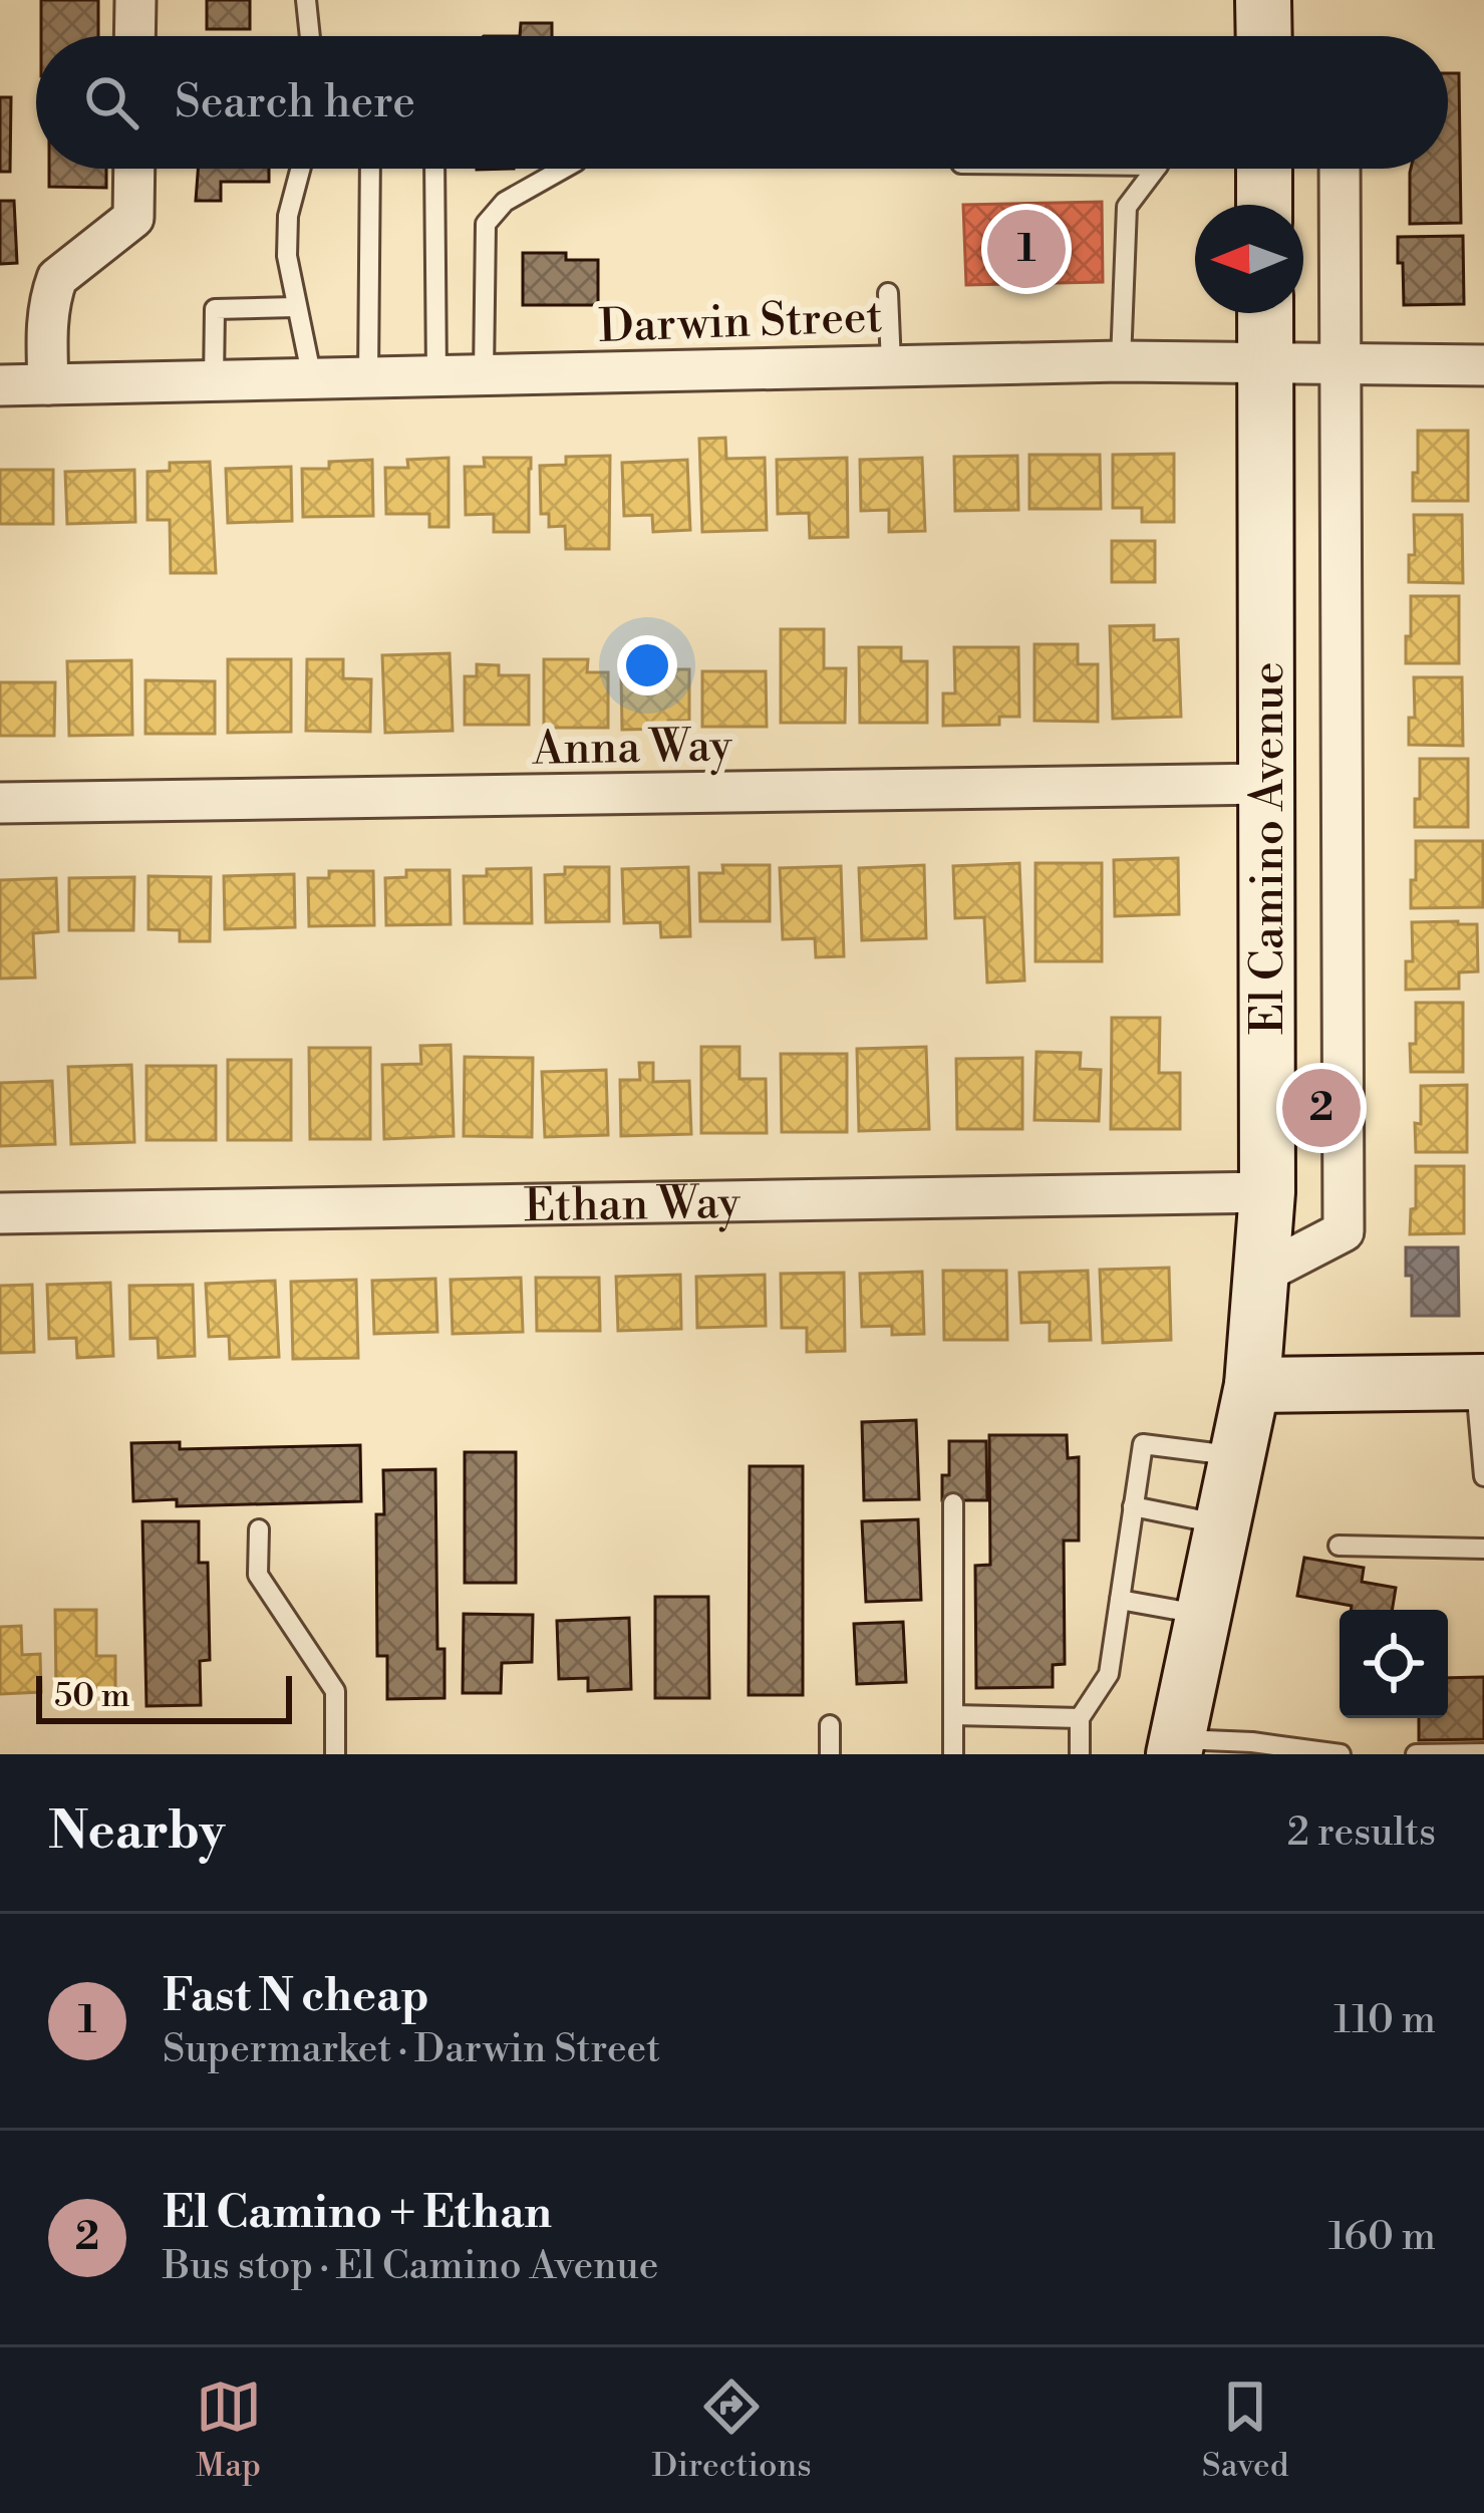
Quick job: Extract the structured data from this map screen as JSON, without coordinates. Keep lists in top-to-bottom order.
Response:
{
  "streets": {
    "main road": ["El Camino Avenue"],
    "street": ["Darwin Street", "Anna Way", "Ethan Way"]
  },
  "crossings": [
    ["Darwin Street", "El Camino Avenue"],
    ["Anna Way", "El Camino Avenue"],
    ["El Camino Avenue", "Ethan Way"]
  ],
  "scale_bar": "50 m",
  "north": "left",
  "page": {
    "search": "Search here",
    "pins": ["1", "2"],
    "scale": "50 m",
    "heading": ["Nearby", "2 results"],
    "list": [
      {
        "mark": "1",
        "name": "Fast N cheap",
        "note": "Supermarket · Darwin Street",
        "value": "110 m"
      },
      {
        "mark": "2",
        "name": "El Camino + Ethan",
        "note": "Bus stop · El Camino Avenue",
        "value": "160 m"
      }
    ],
    "nav": ["Map", "Directions", "Saved"]
  }
}
